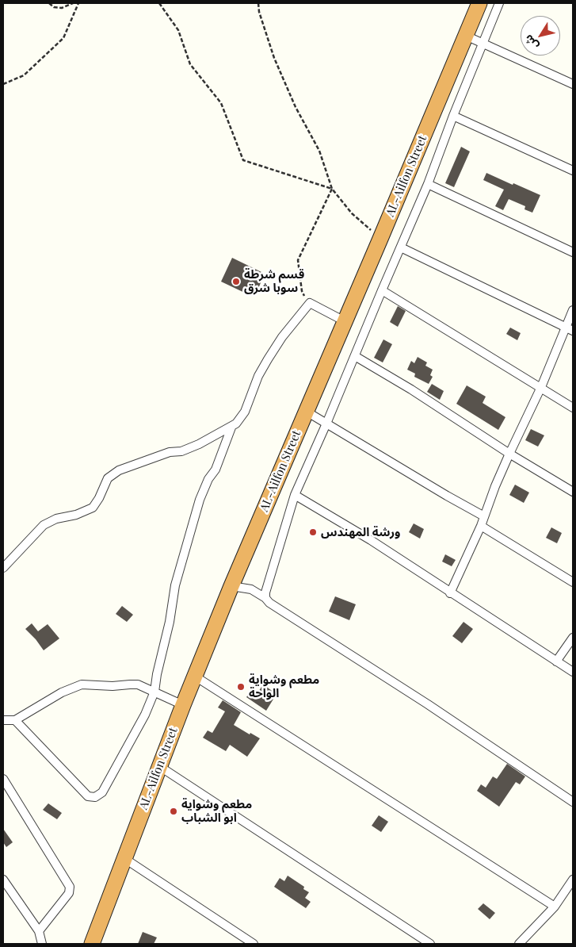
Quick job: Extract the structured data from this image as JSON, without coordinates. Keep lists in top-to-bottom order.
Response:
{
  "streets": {
    "highway": ["AL-Ailfon Street"]
  },
  "places": [
    "قسم شرطة سوبا شرق",
    "ورشة المهندس",
    "مطعم وشواية الواحة",
    "مطعم وشواية ابو الشباب"
  ],
  "north": "bottom left"
}
